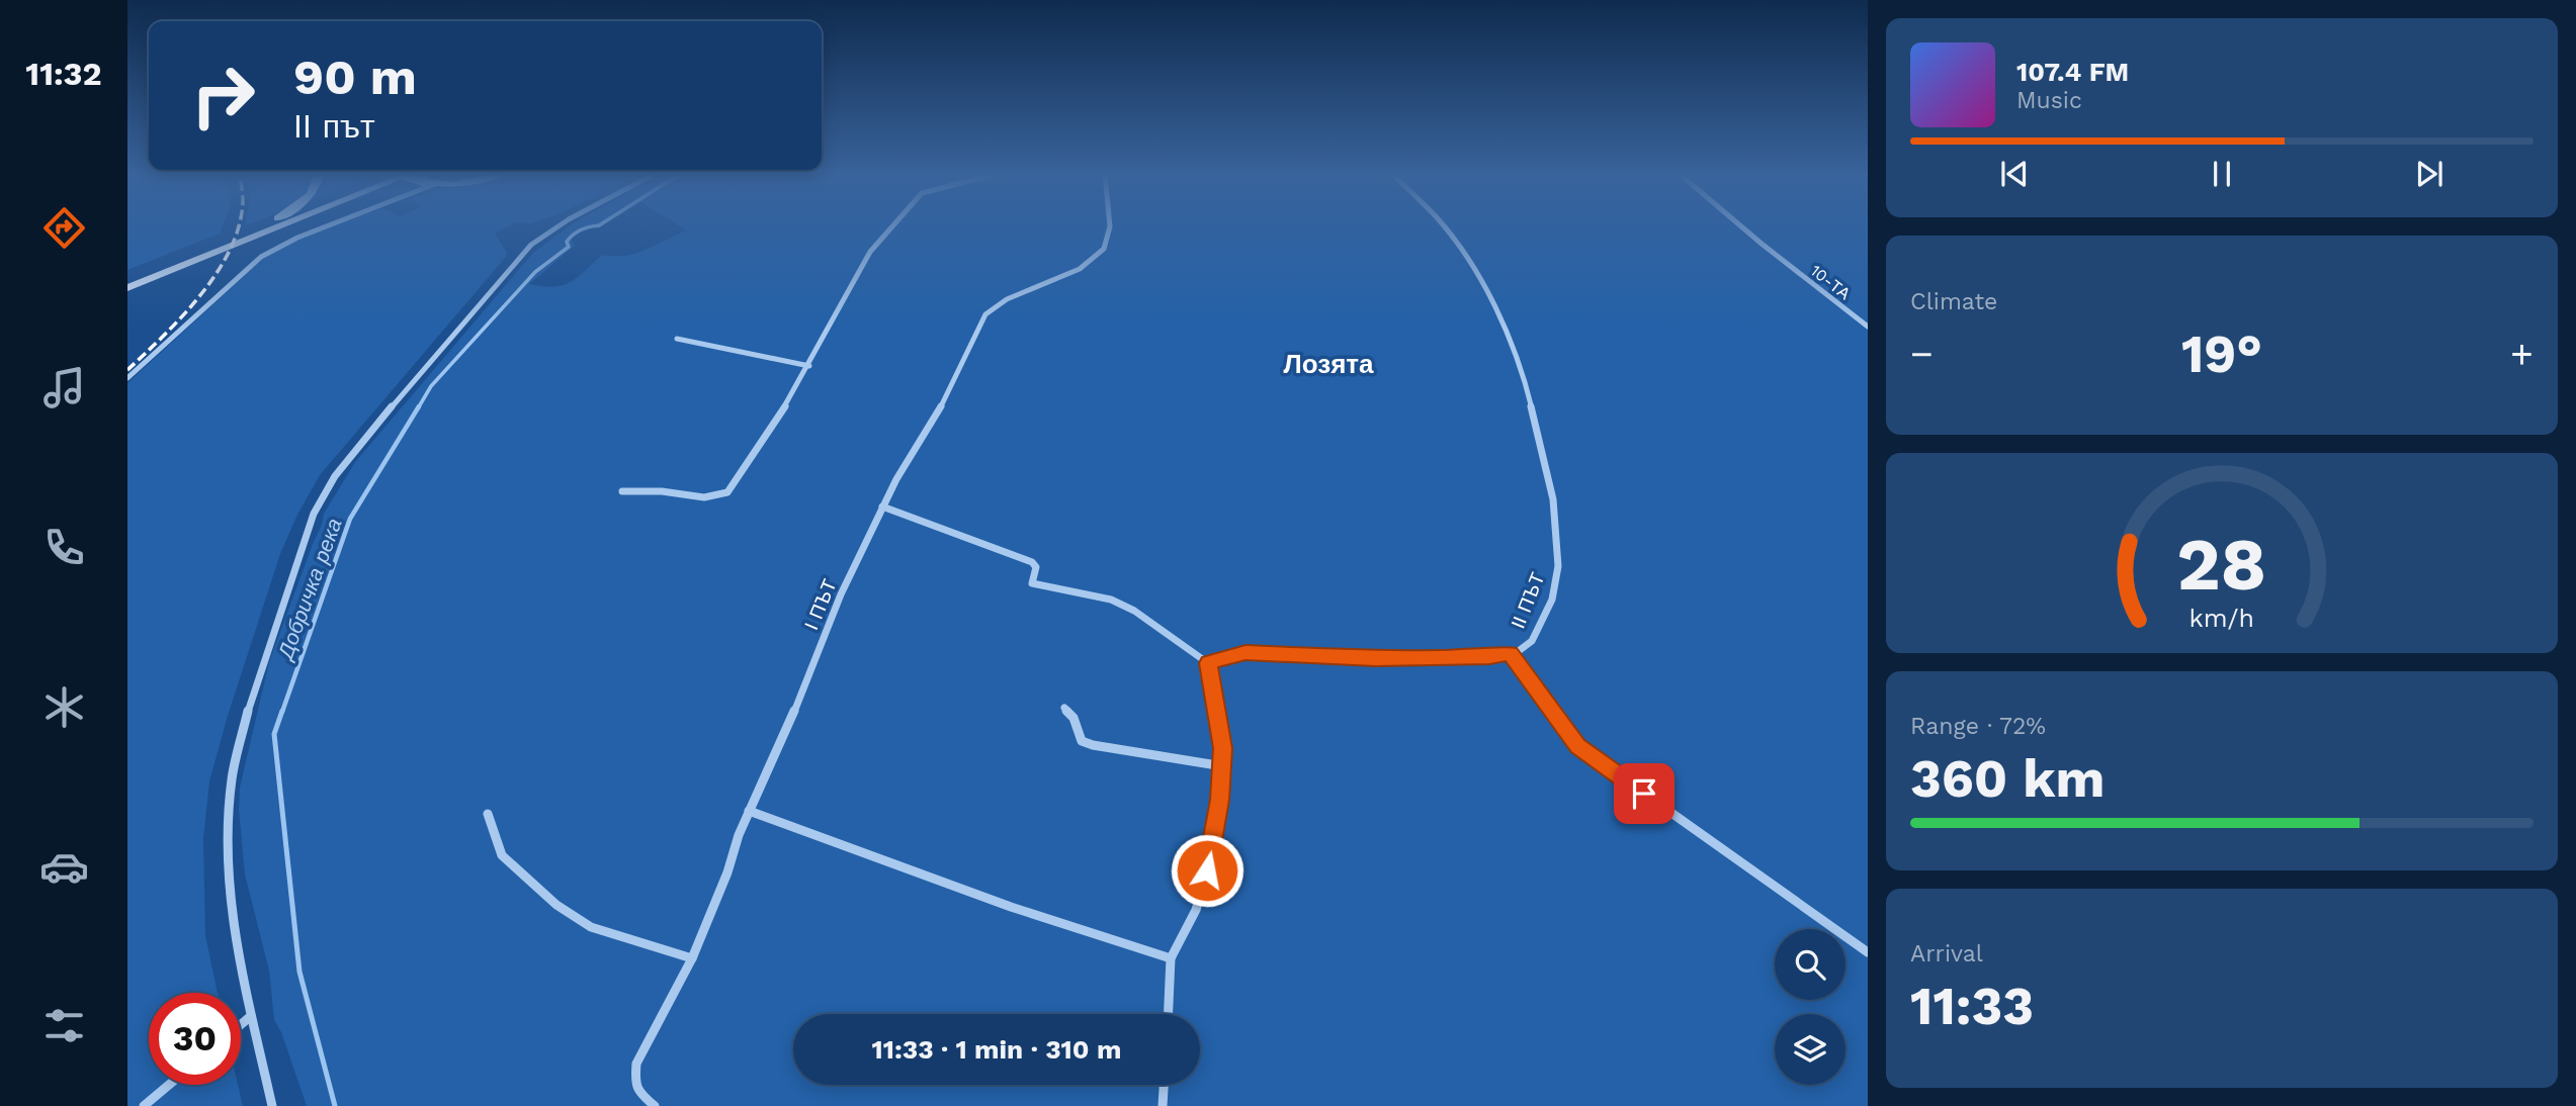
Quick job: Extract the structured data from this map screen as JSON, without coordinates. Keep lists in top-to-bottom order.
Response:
{
  "streets": {
    "street": ["10-ТА", "ІІ ПЪТ", "І ПЪТ"]
  },
  "districts": ["Лозята"],
  "water": ["Добричка река"],
  "page": {
    "tabs": "11:32",
    "turn": ["90 m", "ІІ път"],
    "song": ["107.4 FM", "Music"],
    "tile": [
      "Climate",
      ["Range · 72%", "360 km"],
      ["Arrival", "11:33"]
    ],
    "heat": ["−", "19°", "+"],
    "limit": "30",
    "trip": "11:33 · 1 min · 310 m",
    "gauge": ["28", "km/h"]
  }
}
